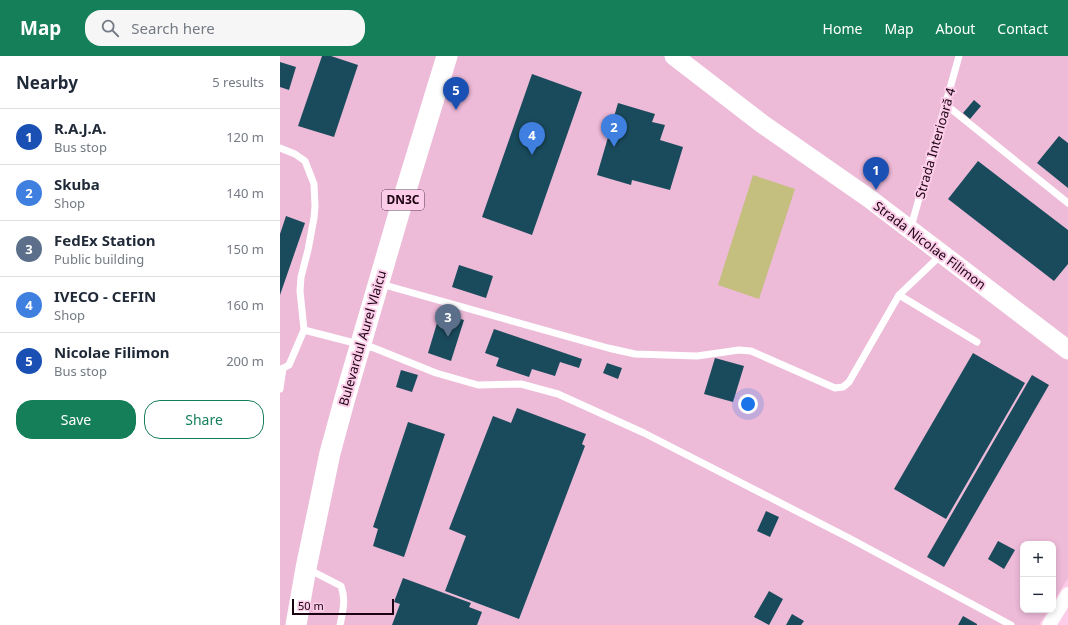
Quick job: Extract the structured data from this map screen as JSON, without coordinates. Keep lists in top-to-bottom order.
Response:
{
  "streets": {
    "main road": ["DN3C", "Bulevardul Aurel Vlaicu"],
    "street": ["Strada Nicolae Filimon"],
    "lane": ["Strada Interioară 4"]
  },
  "crossings": [
    ["Strada Interioară 4", "Strada Nicolae Filimon"]
  ],
  "scale_bar": "50 m",
  "page": {
    "header": "Map",
    "search": "Search here",
    "nav": [
      "Home",
      "Map",
      "About",
      "Contact"
    ],
    "heading": ["Nearby", "5 results"],
    "pins": [
      "5",
      "2",
      "4",
      "1",
      "3"
    ],
    "list": [
      {
        "mark": "1",
        "name": "R.A.J.A.",
        "note": "Bus stop",
        "value": "120 m"
      },
      {
        "mark": "2",
        "name": "Skuba",
        "note": "Shop",
        "value": "140 m"
      },
      {
        "mark": "3",
        "name": "FedEx Station",
        "note": "Public building",
        "value": "150 m"
      },
      {
        "mark": "4",
        "name": "IVECO - CEFIN",
        "note": "Shop",
        "value": "160 m"
      },
      {
        "mark": "5",
        "name": "Nicolae Filimon",
        "note": "Bus stop",
        "value": "200 m"
      }
    ],
    "buttons": ["Save", "Share"],
    "map_buttons": ["+", "−"],
    "scale": "50 m"
  }
}
